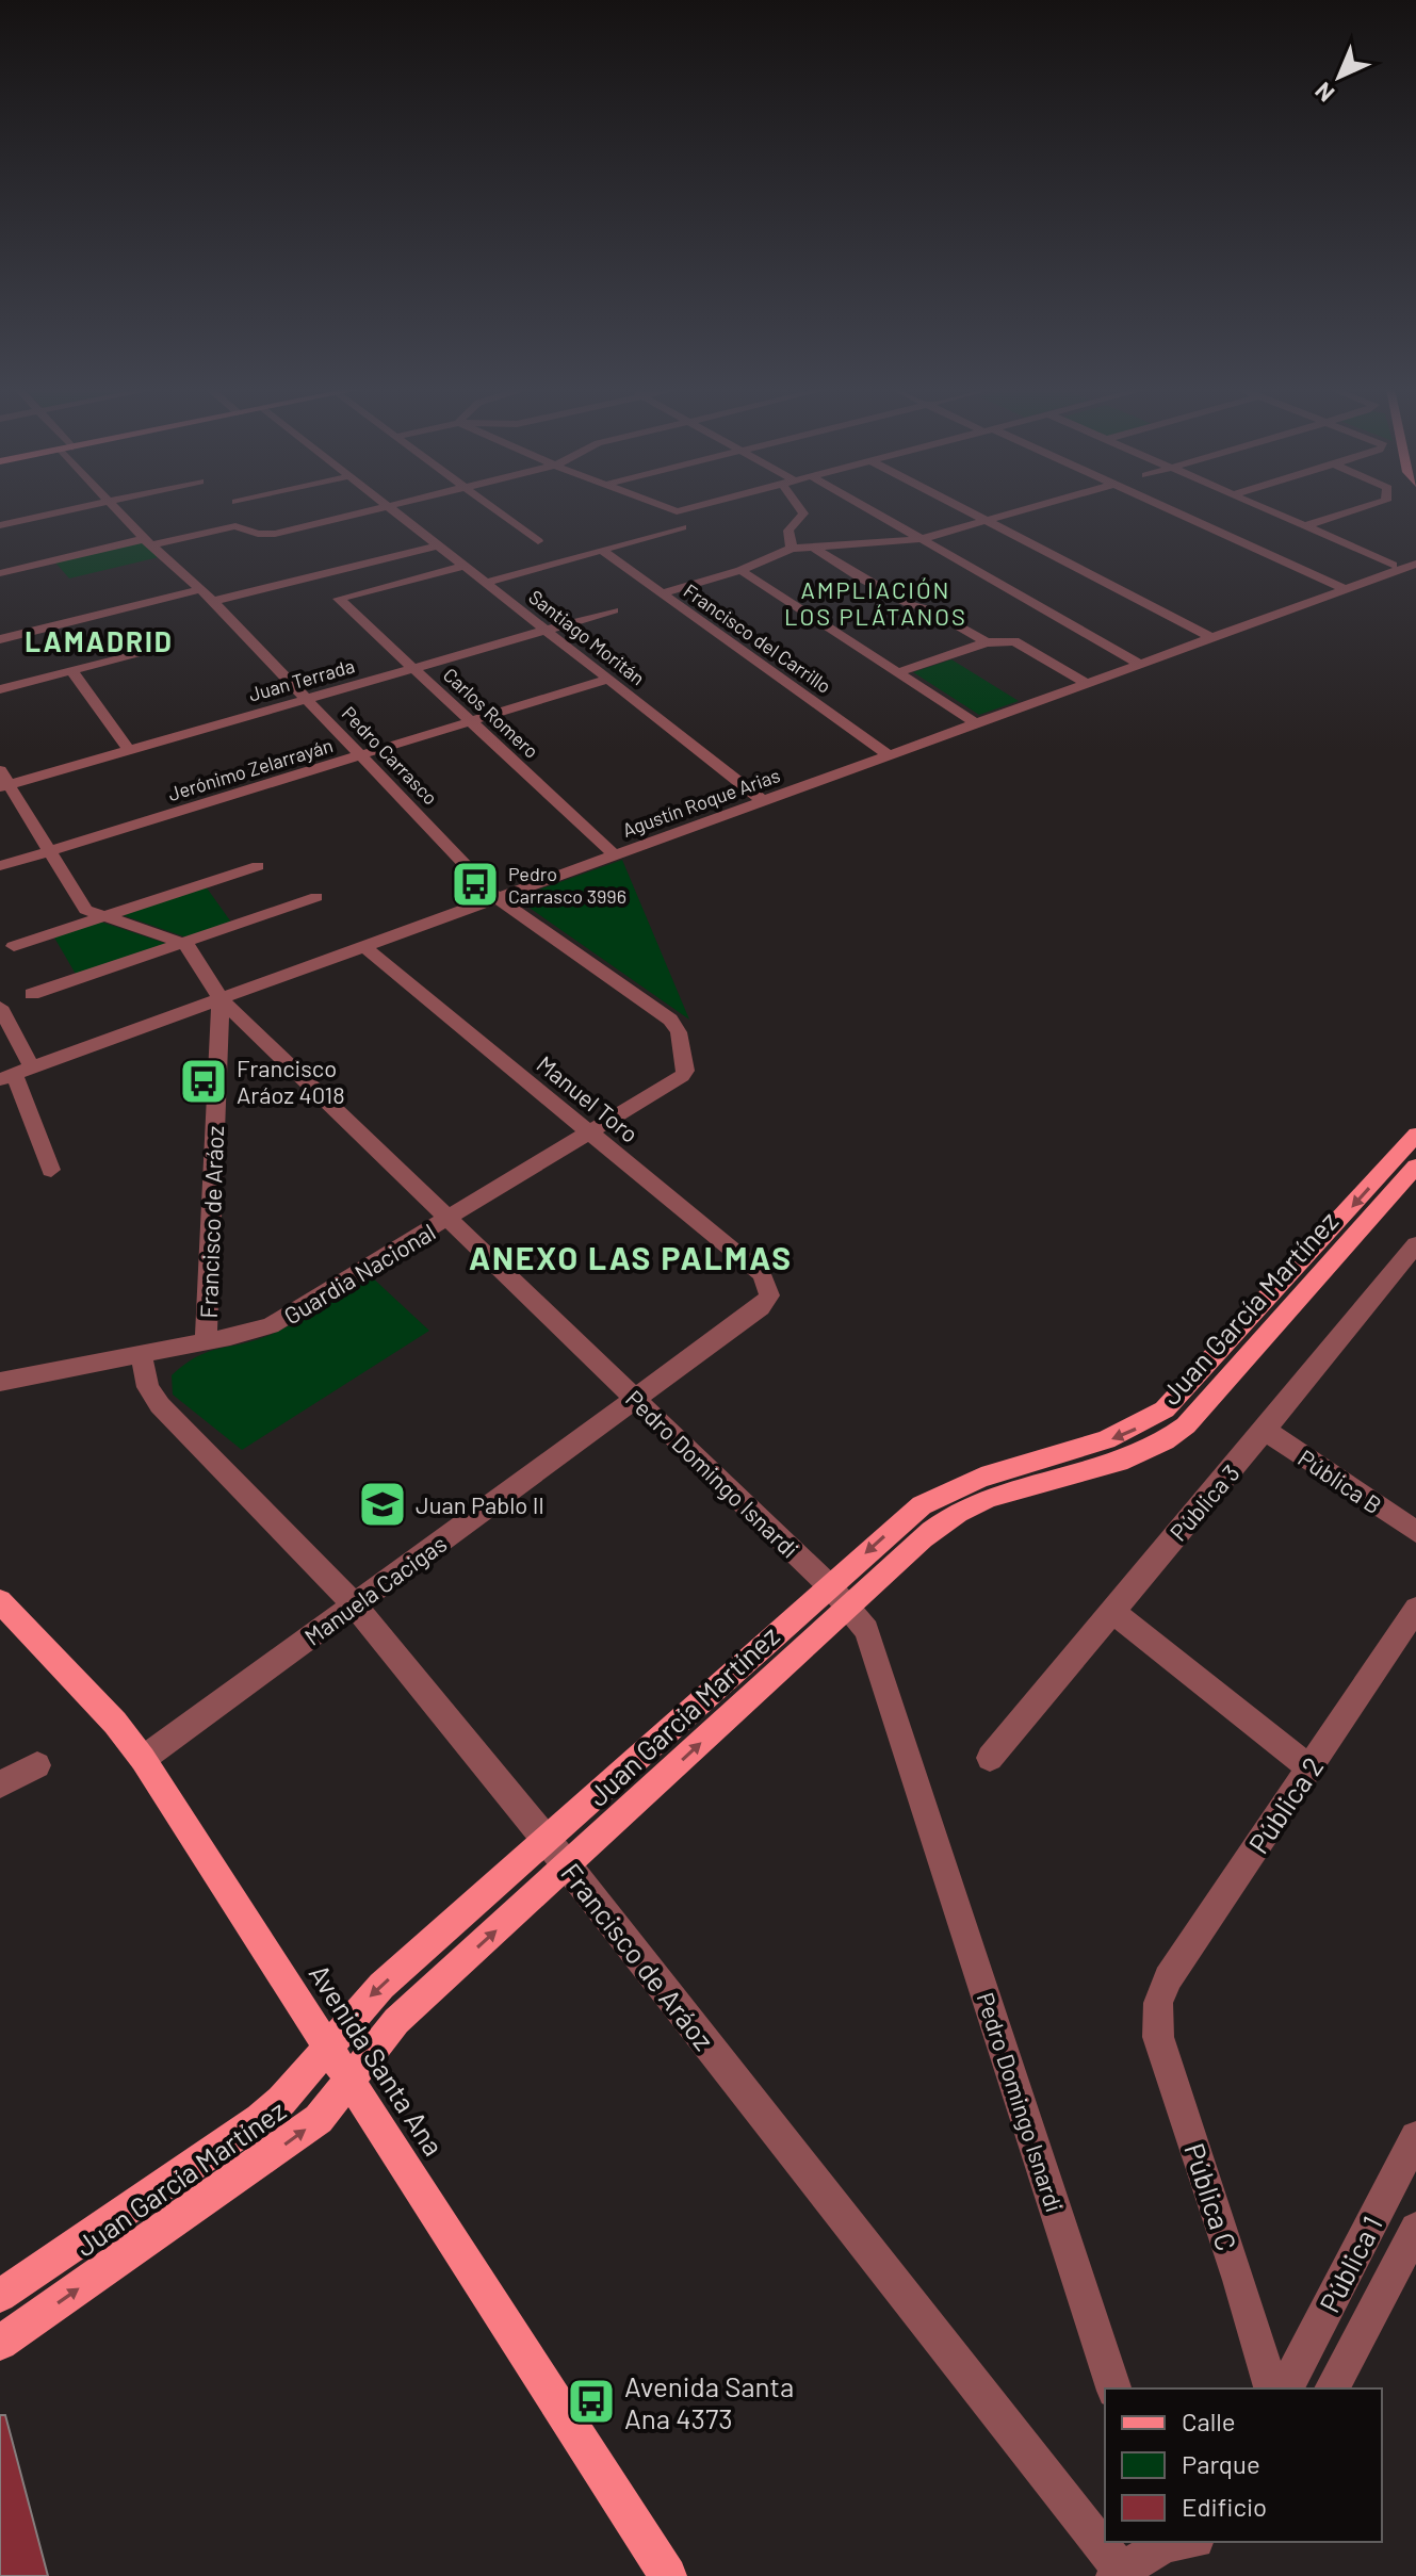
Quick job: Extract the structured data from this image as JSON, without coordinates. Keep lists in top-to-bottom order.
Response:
{
  "streets": {
    "main road": ["Juan García Martínez", "Avenida Santa Ana"],
    "street": [
      "Santiago Moritán",
      "Francisco del Carrillo",
      "Juan Terrada",
      "Carlos Romero",
      "Pedro Carrasco",
      "Jerónimo Zelarrayán",
      "Agustín Roque Arias",
      "Manuel Toro",
      "Francisco de Aráoz",
      "Guardia Nacional",
      "Pedro Domingo Isnardi",
      "Pública B",
      "Pública 3",
      "Manuela Cacigas",
      "Pública 2",
      "Pública C",
      "Pública 1"
    ]
  },
  "crossings": [
    ["Santiago Moritán", "Juan Terrada"],
    ["Santiago Moritán", "Carlos Romero"],
    ["Santiago Moritán", "Jerónimo Zelarrayán"],
    ["Santiago Moritán", "Agustín Roque Arias"],
    ["Francisco del Carrillo", "Agustín Roque Arias"],
    ["Juan Terrada", "Carlos Romero"],
    ["Juan Terrada", "Pedro Carrasco"],
    ["Carlos Romero", "Jerónimo Zelarrayán"],
    ["Carlos Romero", "Agustín Roque Arias"],
    ["Pedro Carrasco", "Jerónimo Zelarrayán"],
    ["Pedro Carrasco", "Agustín Roque Arias"],
    ["Pedro Carrasco", "Guardia Nacional"],
    ["Agustín Roque Arias", "Manuel Toro"],
    ["Agustín Roque Arias", "Francisco de Aráoz"],
    ["Agustín Roque Arias", "Pedro Domingo Isnardi"],
    ["Manuel Toro", "Guardia Nacional"],
    ["Manuel Toro", "Manuela Cacigas"],
    ["Francisco de Aráoz", "Guardia Nacional"],
    ["Francisco de Aráoz", "Juan García Martínez"],
    ["Francisco de Aráoz", "Pedro Domingo Isnardi"],
    ["Francisco de Aráoz", "Manuela Cacigas"],
    ["Guardia Nacional", "Pedro Domingo Isnardi"],
    ["Juan García Martínez", "Pedro Domingo Isnardi"],
    ["Juan García Martínez", "Avenida Santa Ana"],
    ["Pedro Domingo Isnardi", "Manuela Cacigas"],
    ["Pública B", "Pública 3"],
    ["Manuela Cacigas", "Avenida Santa Ana"],
    ["Pública 2", "Pública C"]
  ],
  "districts": ["AMPLIACIÓN LOS PLÁTANOS", "LAMADRID", "ANEXO LAS PALMAS"],
  "places": {
    "bus stop": ["Pedro Carrasco 3996", "Francisco Aráoz 4018", "Avenida Santa Ana 4373"],
    "school or university": ["Juan Pablo II"]
  },
  "legend": ["Calle", "Parque", "Edificio"],
  "north": "bottom left"
}
